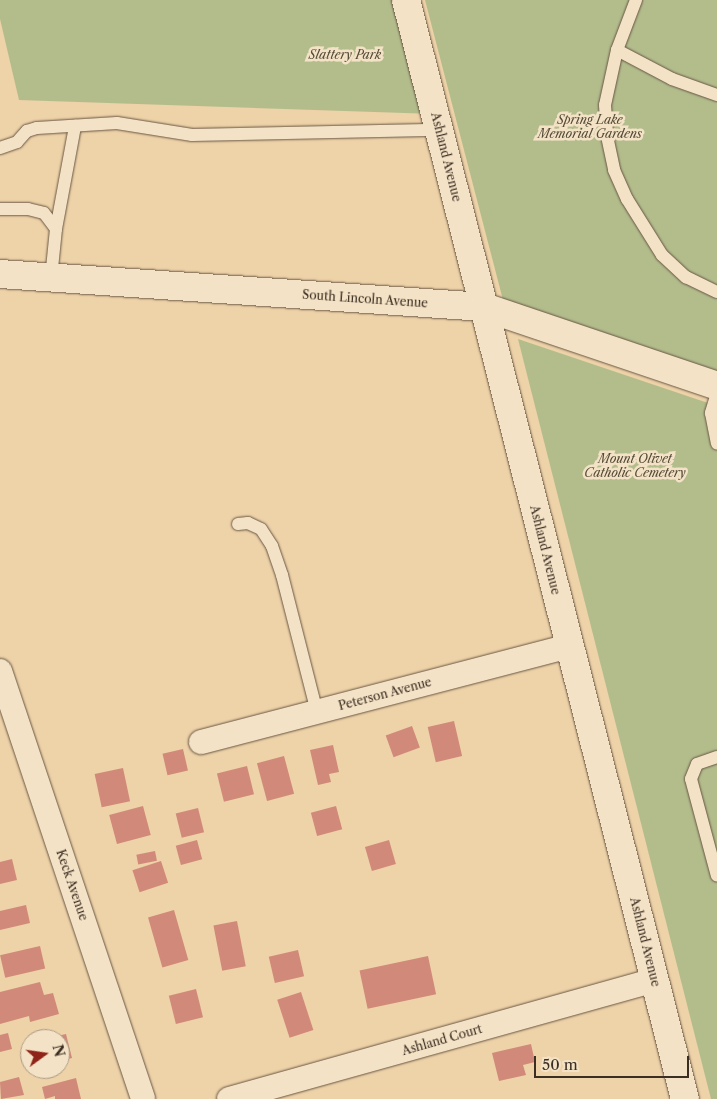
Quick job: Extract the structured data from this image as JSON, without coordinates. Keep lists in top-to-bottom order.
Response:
{
  "streets": {
    "street": [
      "Ashland Avenue",
      "South Lincoln Avenue",
      "Peterson Avenue",
      "Keck Avenue",
      "Ashland Court"
    ]
  },
  "crossings": [
    ["Ashland Avenue", "South Lincoln Avenue"],
    ["Ashland Avenue", "Peterson Avenue"],
    ["Ashland Avenue", "Ashland Court"]
  ],
  "parks": ["Slattery Park", "Spring Lake Memorial Gardens", "Mount Olivet Catholic Cemetery"],
  "scale_bar": "50 m",
  "north": "right"
}
